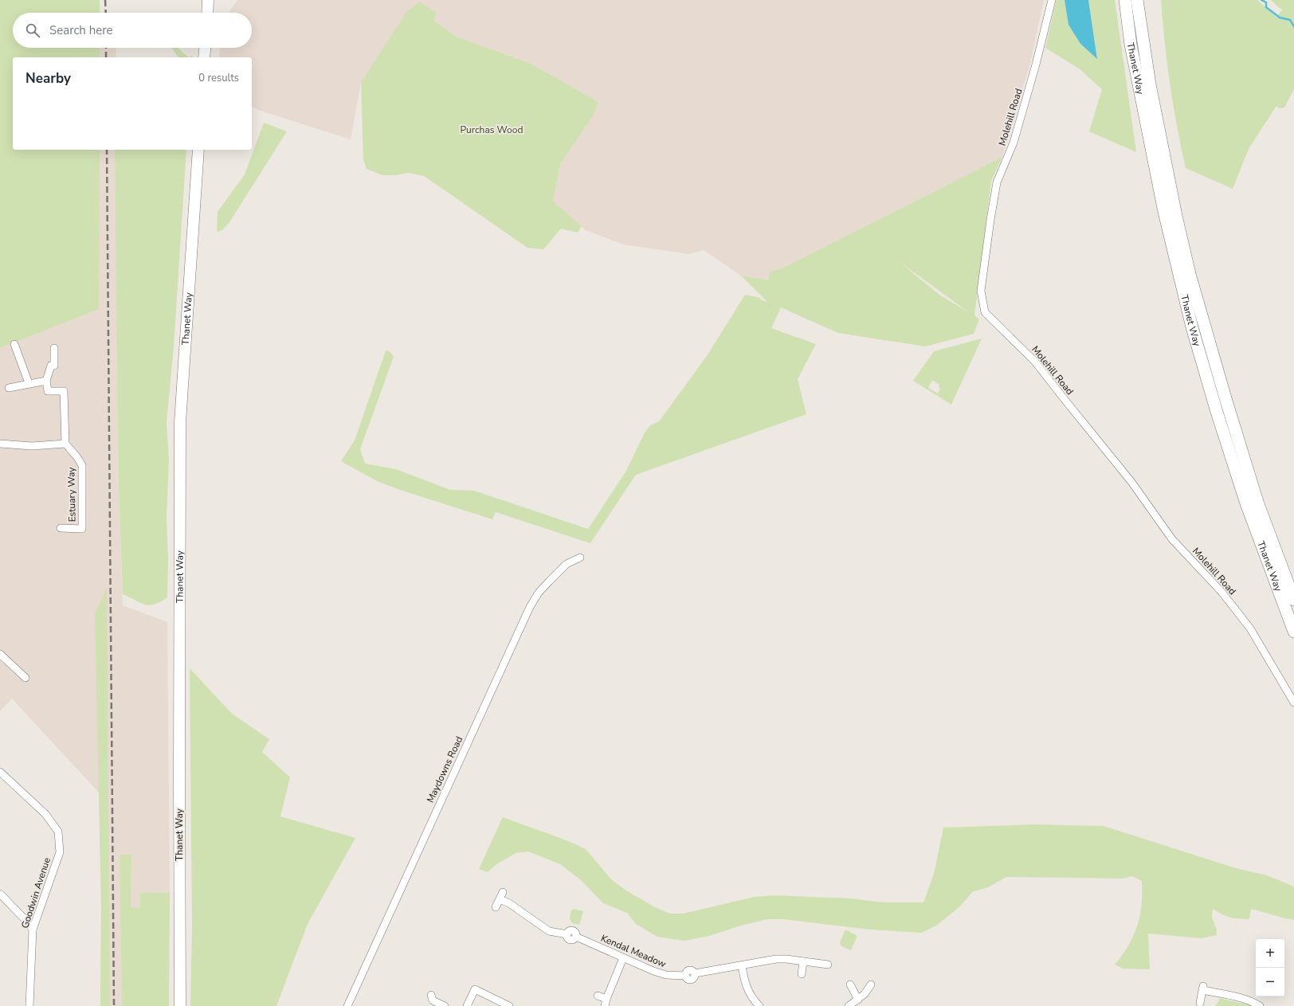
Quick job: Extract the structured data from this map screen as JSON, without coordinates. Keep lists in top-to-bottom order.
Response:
{
  "streets": {
    "highway": ["Thanet Way"],
    "street": [
      "Molehill Road",
      "Estuary Way",
      "Maydowns Road",
      "Goodwin Avenue",
      "Kendal Meadow"
    ]
  },
  "parks": ["Purchas Wood"],
  "page": {
    "search": "Search here",
    "heading": ["Nearby", "0 results"],
    "map_buttons": ["+", "−"]
  }
}
